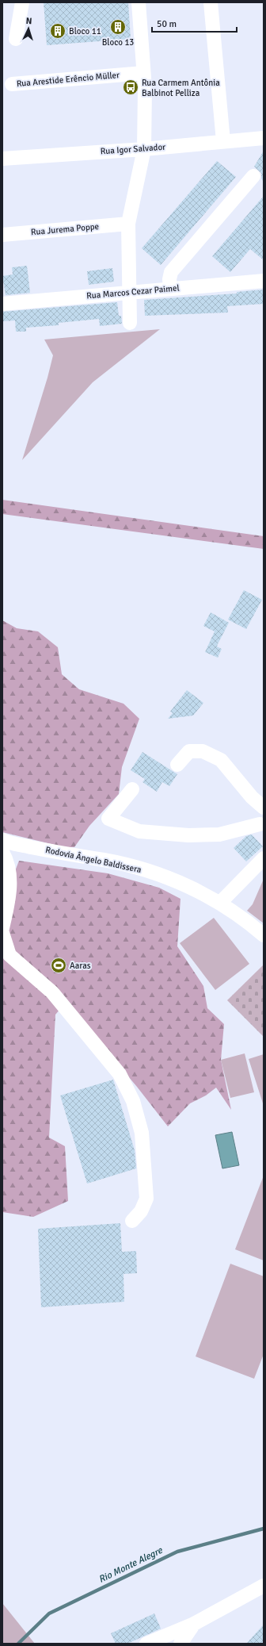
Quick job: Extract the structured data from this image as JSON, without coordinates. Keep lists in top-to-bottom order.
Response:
{
  "streets": {
    "street": [
      "Rua Arestide Erêncio Müller",
      "Rua Igor Salvador",
      "Rua Jurema Poppe",
      "Rua Marcos Cezar Paimel",
      "Rodovia Ângelo Baldissera"
    ]
  },
  "water": ["Rio Monte Alegre"],
  "places": {
    "building": ["Bloco 13", "Bloco 11"],
    "bus stop": ["Rua Carmem Antônia Balbinot Pelliza"],
    "sports": ["Aaras"]
  },
  "scale_bar": "50 m",
  "north": "top"
}
